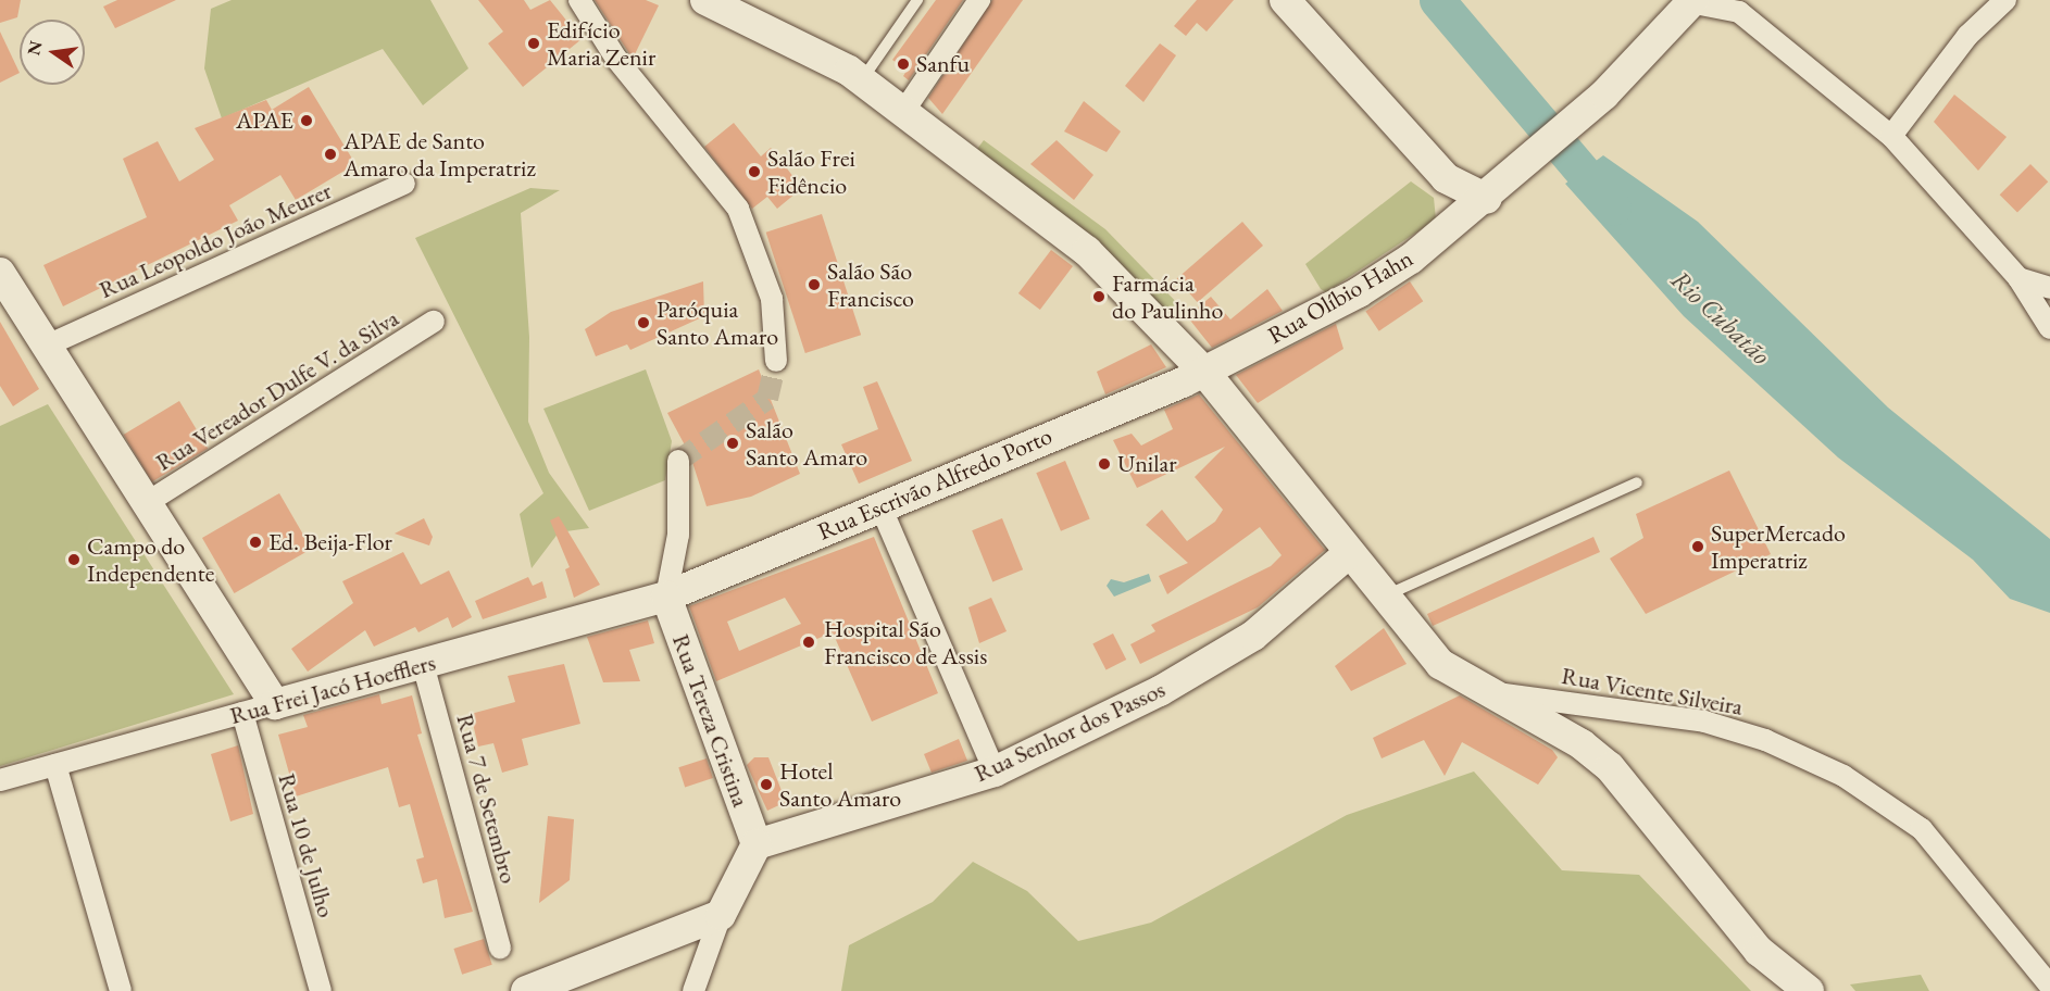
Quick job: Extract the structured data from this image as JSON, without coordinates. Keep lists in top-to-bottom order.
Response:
{
  "streets": {
    "street": [
      "Rua Leopoldo João Meurer",
      "Rua Olíbio Hahn",
      "Rua Vereador Dulfe V. da Silva",
      "Rua Escrivão Alfredo Porto",
      "Rua Frei Jacó Hoefflers",
      "Rua Vicente Silveira",
      "Rua Tereza Cristina",
      "Rua Senhor dos Passos",
      "Rua 7 de Setembro",
      "Rua 10 de Julho"
    ]
  },
  "crossings": [
    ["Rua Olíbio Hahn", "Rua Escrivão Alfredo Porto"],
    ["Rua Escrivão Alfredo Porto", "Rua Frei Jacó Hoefflers"],
    ["Rua Escrivão Alfredo Porto", "Rua Tereza Cristina"],
    ["Rua Frei Jacó Hoefflers", "Rua Tereza Cristina"],
    ["Rua Frei Jacó Hoefflers", "Rua 7 de Setembro"],
    ["Rua Frei Jacó Hoefflers", "Rua 10 de Julho"],
    ["Rua Tereza Cristina", "Rua Senhor dos Passos"]
  ],
  "water": ["Rio Cubatão"],
  "places": [
    "Edifício Maria Zenir",
    "Sanfu",
    "APAE",
    "APAE de Santo Amaro da Imperatriz",
    "Salão Frei Fidêncio",
    "Salão São Francisco",
    "Farmácia do Paulinho",
    "Paróquia Santo Amaro",
    "Salão Santo Amaro",
    "Unilar",
    "Ed. Beija-Flor",
    "SuperMercado Imperatriz",
    "Campo do Independente",
    "Hospital São Francisco de Assis",
    "Hotel Santo Amaro"
  ],
  "north": "left"
}
